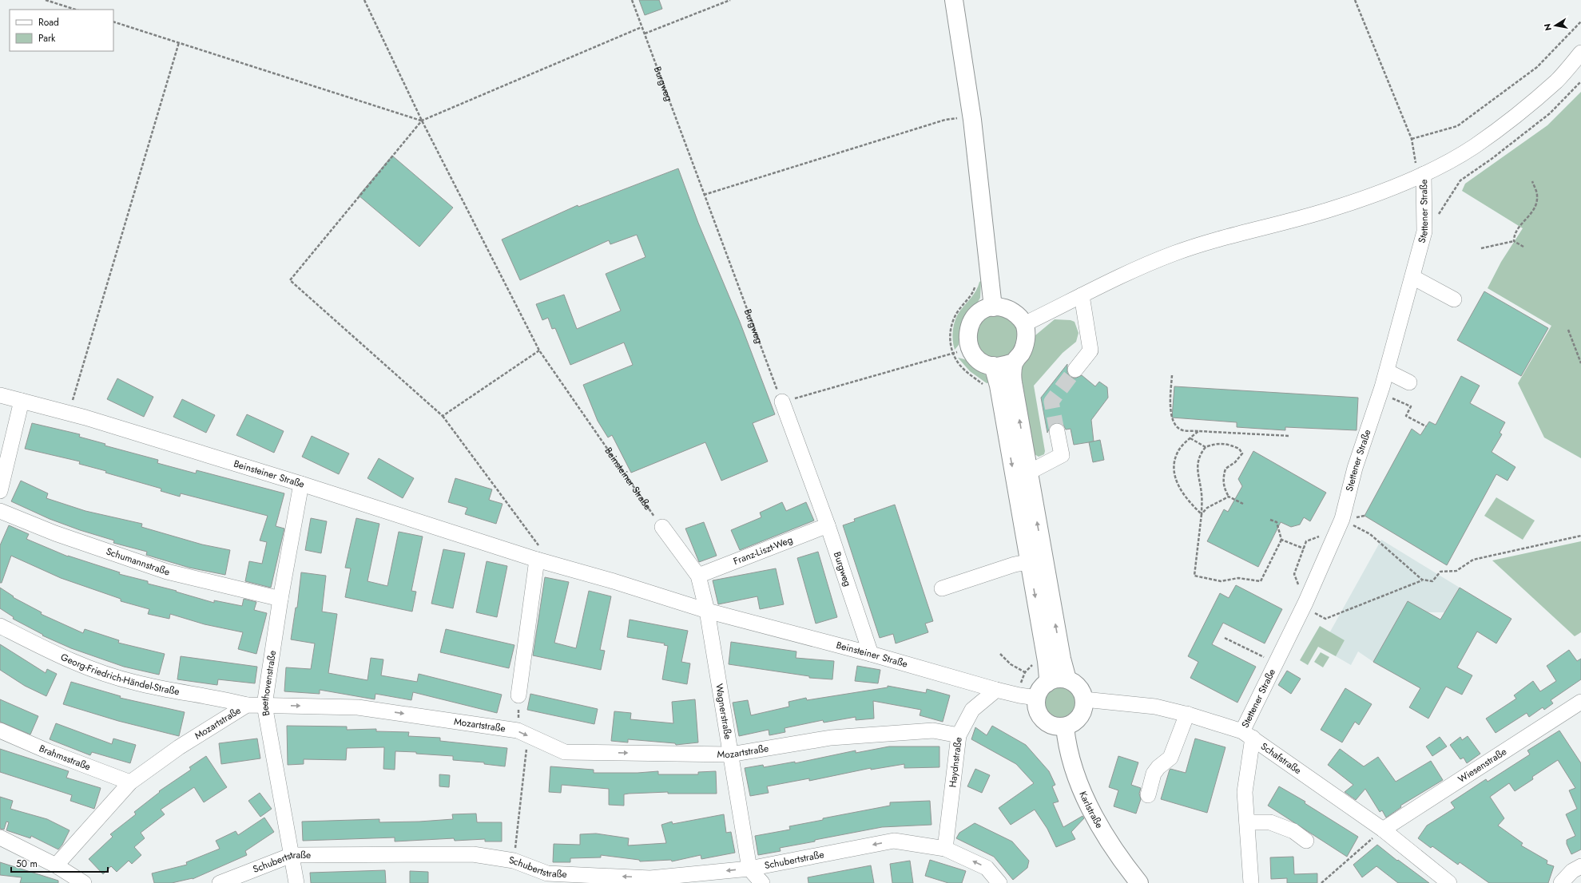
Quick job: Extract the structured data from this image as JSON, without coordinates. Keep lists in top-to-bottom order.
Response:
{
  "streets": {
    "main road": ["Karlstraße"],
    "street": [
      "Burgweg",
      "Stettener Straße",
      "Beinsteiner Straße",
      "Franz-Liszt-Weg",
      "Schumannstraße",
      "Georg-Friedrich-Händel-Straße",
      "Beethovenstraße",
      "Wagnerstraße",
      "Mozartstraße",
      "Brahmsstraße",
      "Schafstraße",
      "Haydnstraße",
      "Wiesenstraße",
      "Schubertstraße"
    ]
  },
  "crossings": [
    ["Burgweg", "Beinsteiner Straße"],
    ["Burgweg", "Franz-Liszt-Weg"],
    ["Stettener Straße", "Schafstraße"],
    ["Beinsteiner Straße", "Beethovenstraße"],
    ["Beinsteiner Straße", "Wagnerstraße"],
    ["Beinsteiner Straße", "Schafstraße"],
    ["Beinsteiner Straße", "Haydnstraße"],
    ["Beinsteiner Straße", "Karlstraße"],
    ["Schumannstraße", "Beethovenstraße"],
    ["Georg-Friedrich-Händel-Straße", "Mozartstraße"],
    ["Beethovenstraße", "Mozartstraße"],
    ["Beethovenstraße", "Schubertstraße"],
    ["Wagnerstraße", "Mozartstraße"],
    ["Wagnerstraße", "Schubertstraße"],
    ["Mozartstraße", "Brahmsstraße"],
    ["Mozartstraße", "Haydnstraße"],
    ["Schafstraße", "Wiesenstraße"],
    ["Schafstraße", "Karlstraße"],
    ["Haydnstraße", "Schubertstraße"]
  ],
  "one_way": ["Mozartstraße", "Schubertstraße"],
  "legend": ["Road", "Park"],
  "scale_bar": "50 m",
  "north": "left"
}
